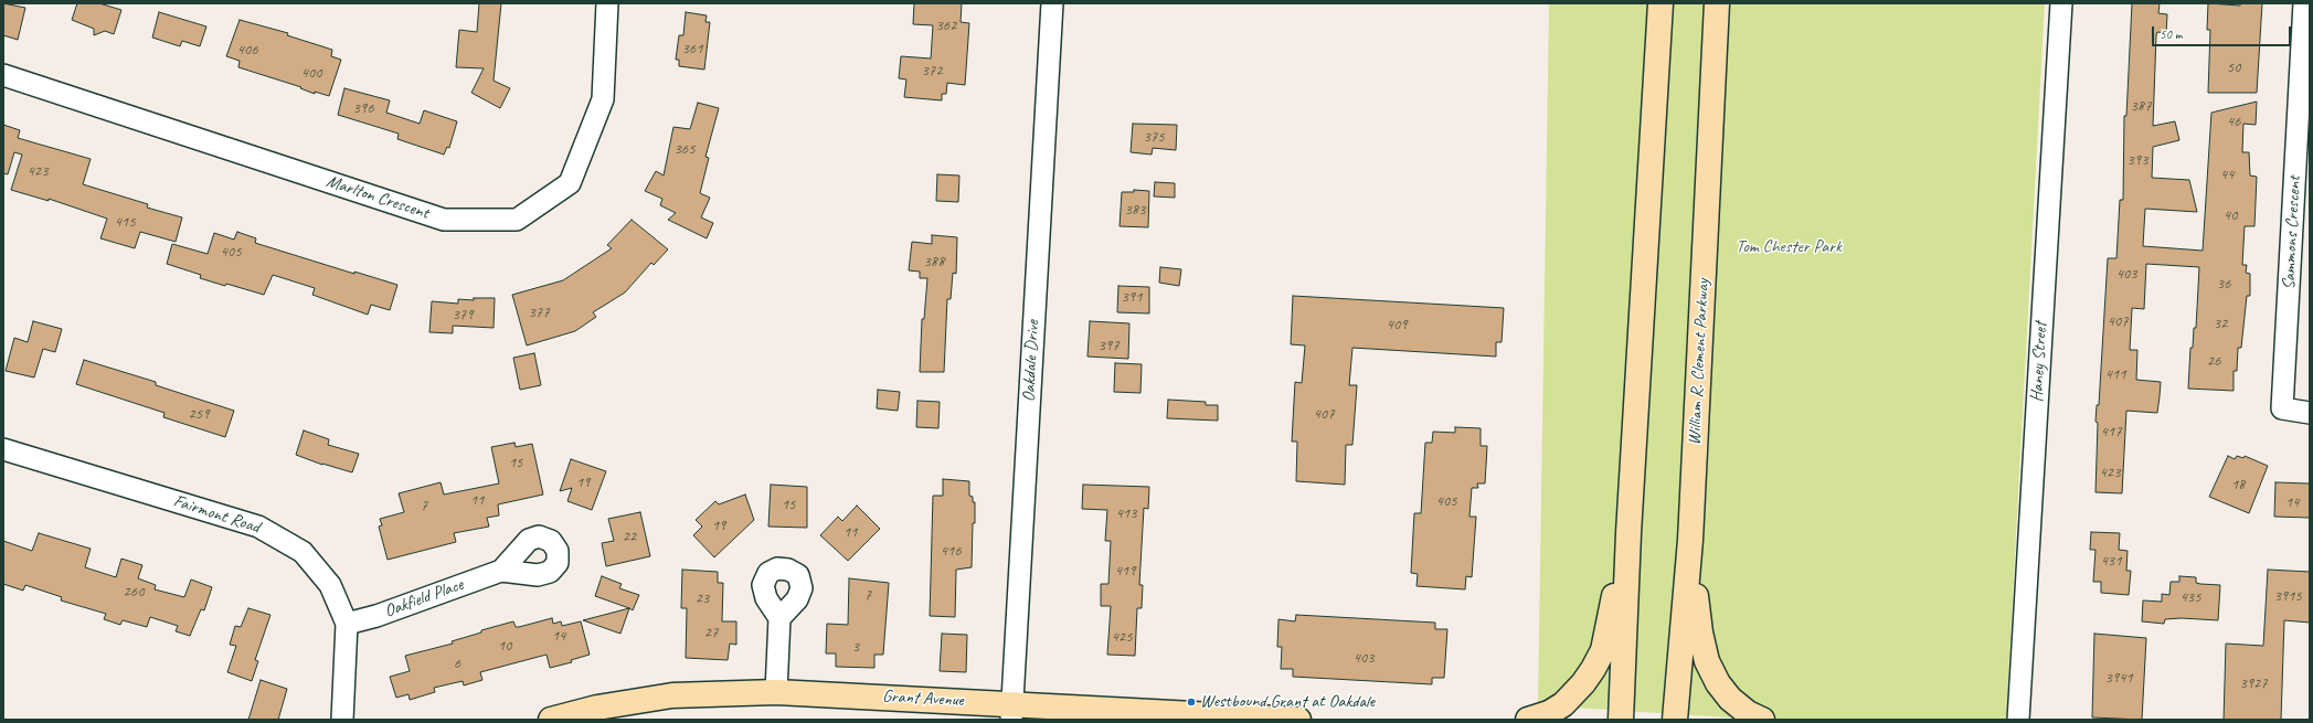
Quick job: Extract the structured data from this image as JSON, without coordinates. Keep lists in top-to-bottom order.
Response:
{
  "streets": {
    "main road": ["William R. Clement Parkway", "Grant Avenue"],
    "street": [
      "Marlton Crescent",
      "Sammons Crescent",
      "Oakdale Drive",
      "Haney Street",
      "Fairmont Road",
      "Oakfield Place"
    ]
  },
  "crossings": [
    ["Oakdale Drive", "Grant Avenue"],
    ["Fairmont Road", "Oakfield Place"]
  ],
  "parks": ["Tom Chester Park"],
  "places": ["Westbound Grant at Oakdale"],
  "house_numbers": [
    "362",
    "361",
    "406",
    "50",
    "372",
    "400",
    "387",
    "396",
    "46",
    "375",
    "365",
    "393",
    "423",
    "44",
    "383",
    "40",
    "415",
    "405",
    "388",
    "403",
    "36",
    "391",
    "377",
    "379",
    "407",
    "32",
    "409",
    "397",
    "26",
    "411",
    "259",
    "407",
    "417",
    "15",
    "423",
    "19",
    "18",
    "11",
    "405",
    "14",
    "15",
    "7",
    "413",
    "19",
    "11",
    "22",
    "416",
    "431",
    "419",
    "260",
    "7",
    "3915",
    "435",
    "23",
    "27",
    "14",
    "425",
    "10",
    "3",
    "403",
    "6",
    "3941",
    "3927"
  ],
  "scale_bar": "50 m"
}
